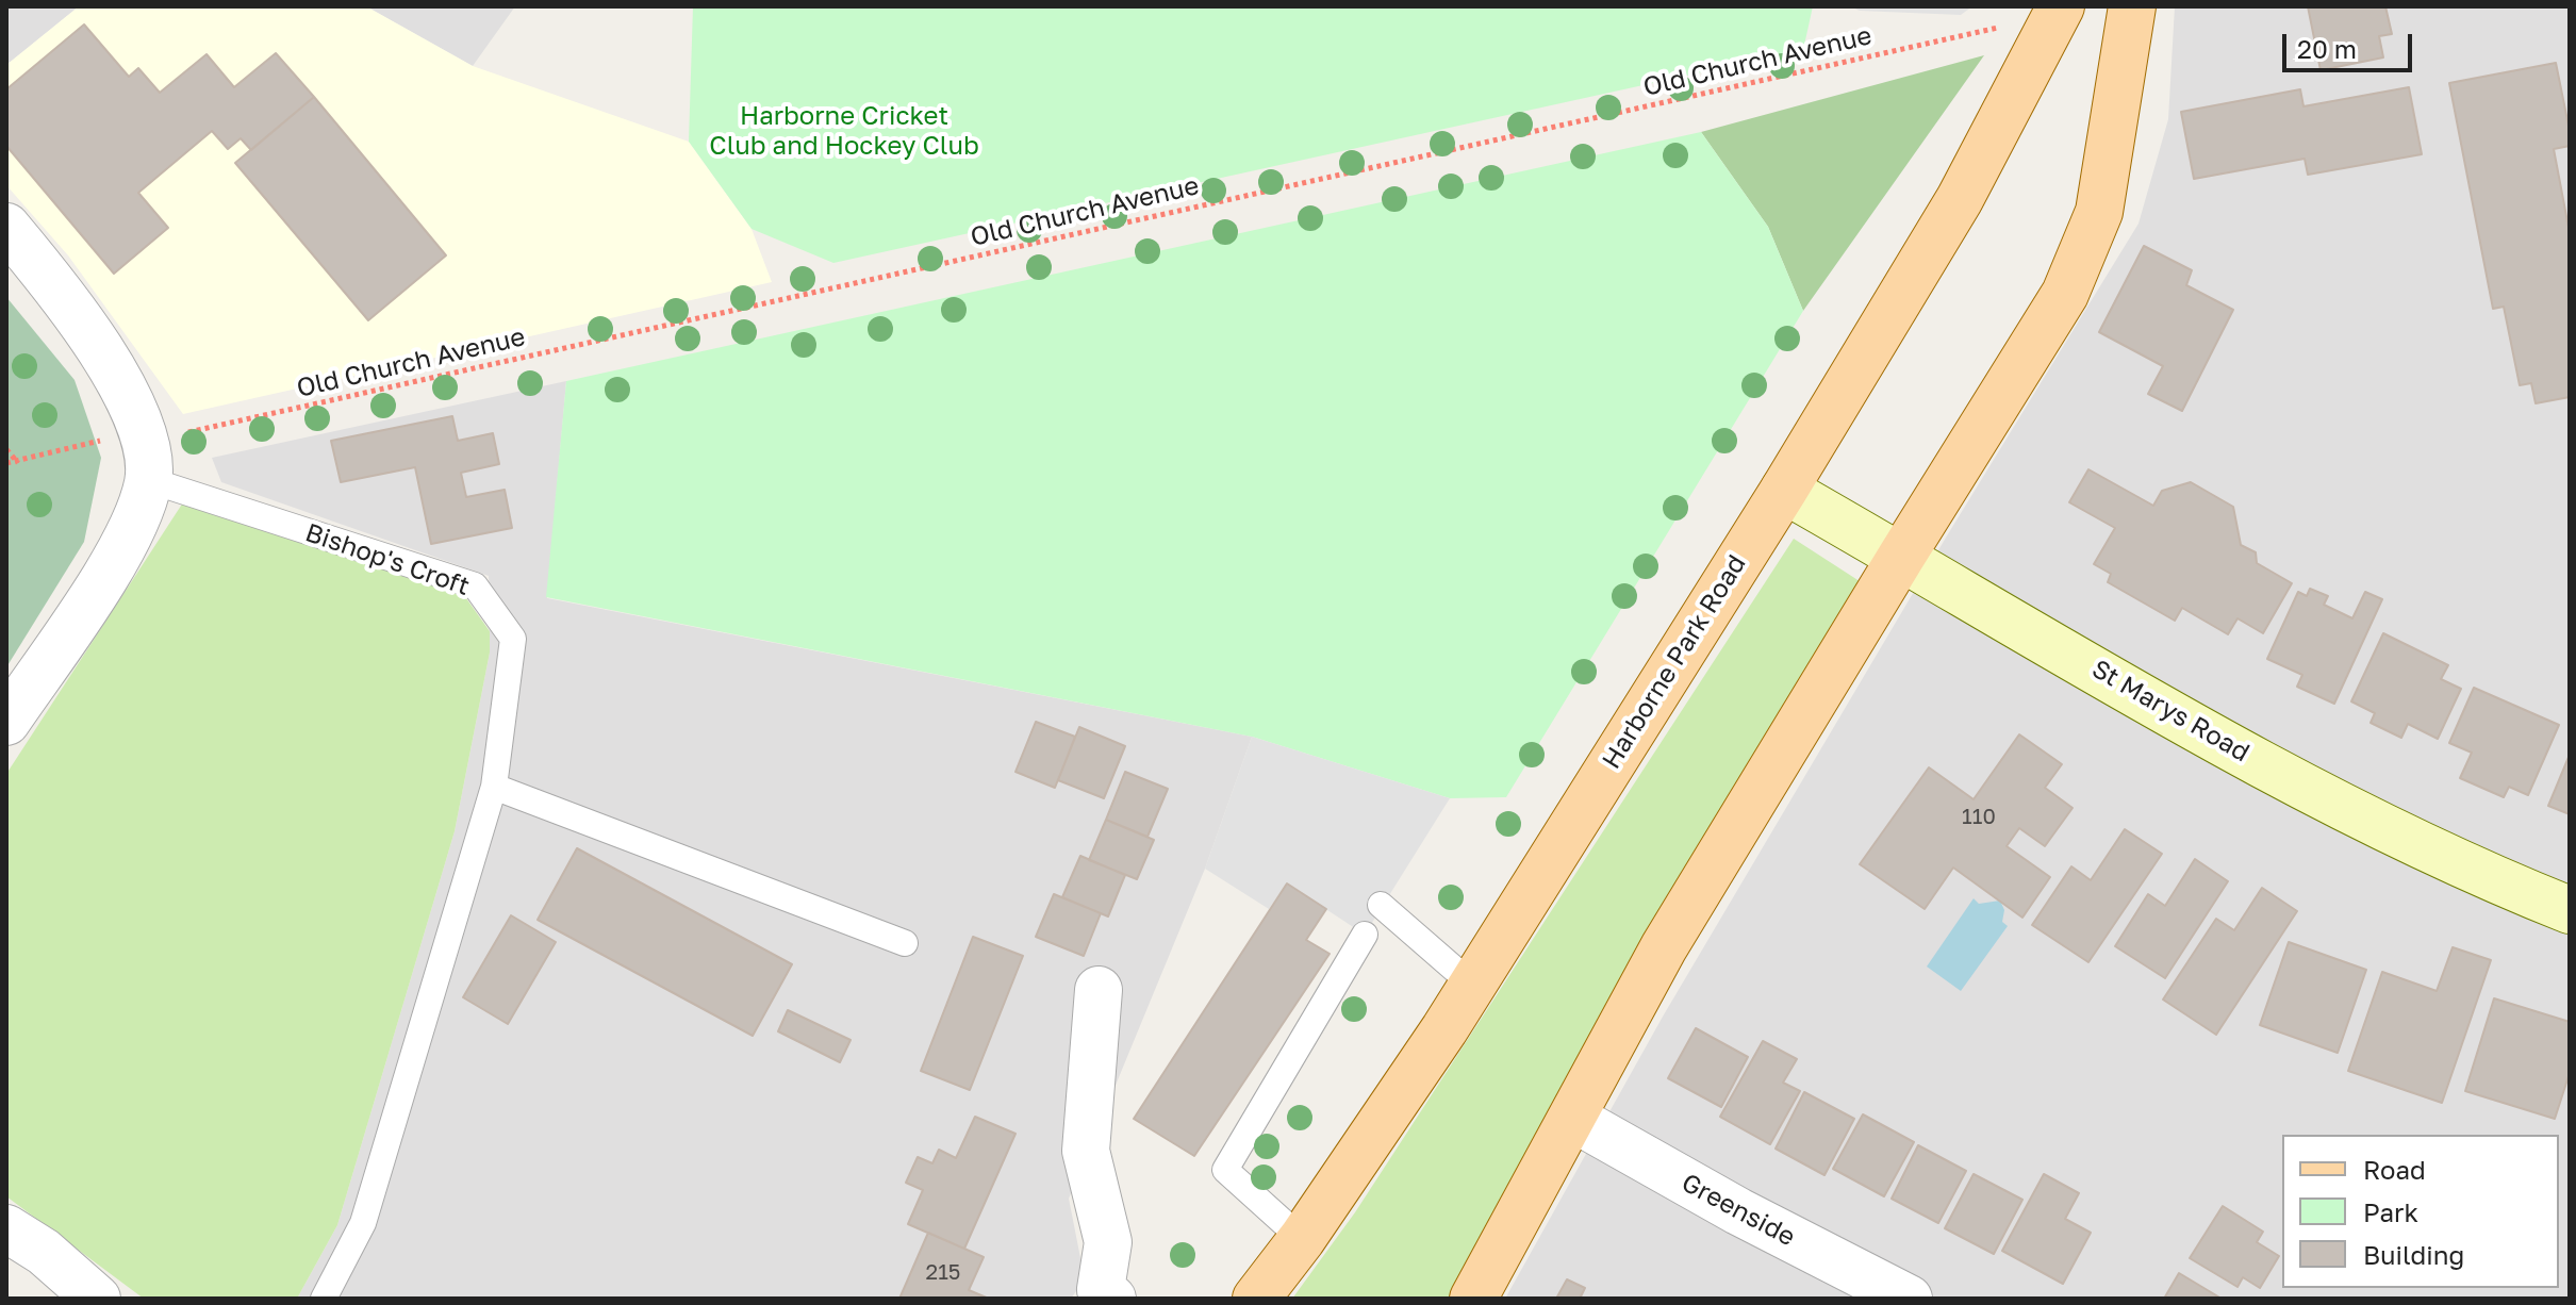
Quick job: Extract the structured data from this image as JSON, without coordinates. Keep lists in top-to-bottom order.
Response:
{
  "streets": {
    "main road": ["Harborne Park Road"],
    "street": ["St Marys Road", "Greenside"],
    "lane": ["Bishop's Croft"],
    "path": ["Old Church Avenue"]
  },
  "crossings": [
    ["Old Church Avenue", "Bishop's Croft"],
    ["Harborne Park Road", "St Marys Road"]
  ],
  "parks": ["Harborne Cricket Club and Hockey Club"],
  "house_numbers": ["110", "215"],
  "legend": ["Road", "Park", "Building"],
  "scale_bar": "20 m"
}
